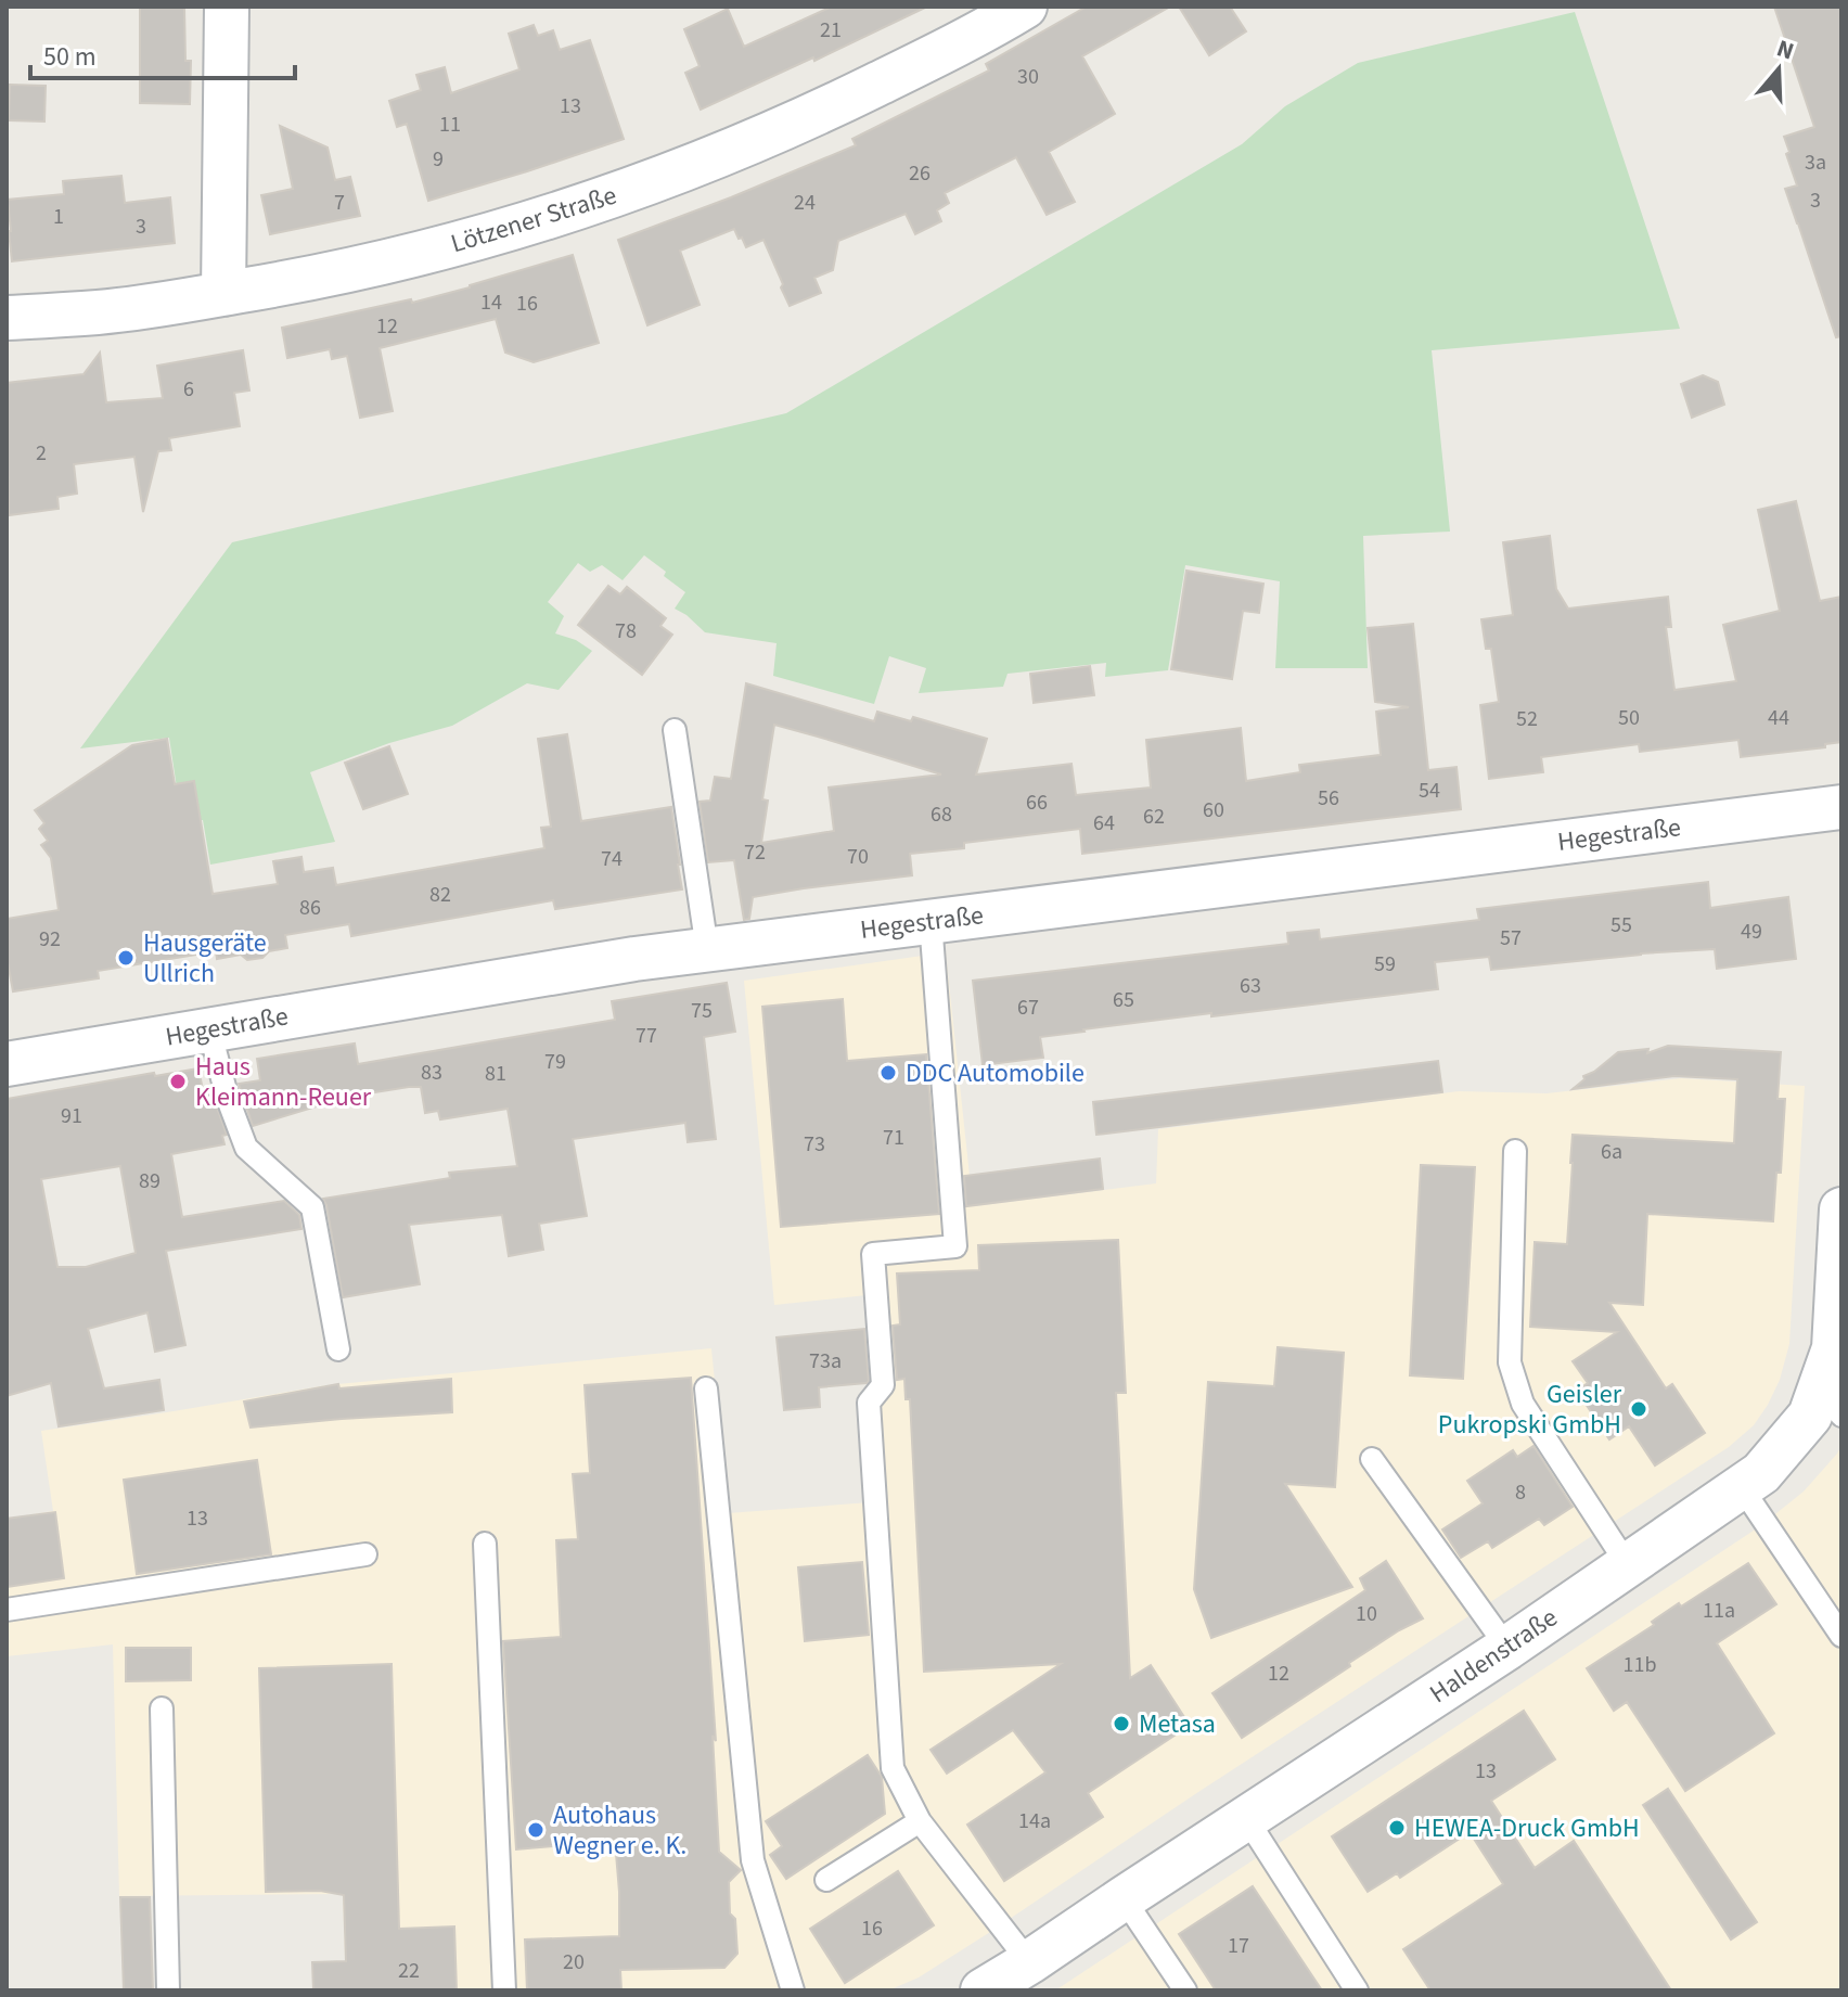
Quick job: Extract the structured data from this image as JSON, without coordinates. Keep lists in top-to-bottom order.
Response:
{
  "streets": {
    "street": ["Lötzener Straße", "Hegestraße", "Haldenstraße"]
  },
  "places": [
    "Hausgeräte Ullrich",
    "DDC Automobile",
    "Haus Kleimann-Reuer",
    "Geisler Pukropski GmbH",
    "Metasa",
    "HEWEA-Druck GmbH",
    "Autohaus Wegner e. K."
  ],
  "house_numbers": [
    "21",
    "30",
    "13",
    "11",
    "9",
    "3a",
    "26",
    "3",
    "7",
    "24",
    "1",
    "3",
    "14",
    "16",
    "12",
    "6",
    "2",
    "78",
    "50",
    "44",
    "52",
    "54",
    "56",
    "66",
    "60",
    "68",
    "62",
    "64",
    "72",
    "70",
    "74",
    "82",
    "86",
    "55",
    "49",
    "57",
    "92",
    "59",
    "63",
    "65",
    "67",
    "75",
    "77",
    "79",
    "83",
    "81",
    "91",
    "71",
    "73",
    "6a",
    "89",
    "73a",
    "8",
    "13",
    "11a",
    "10",
    "11b",
    "12",
    "13",
    "14a",
    "16",
    "17",
    "20",
    "22"
  ],
  "scale_bar": "50 m",
  "north": "top"
}
